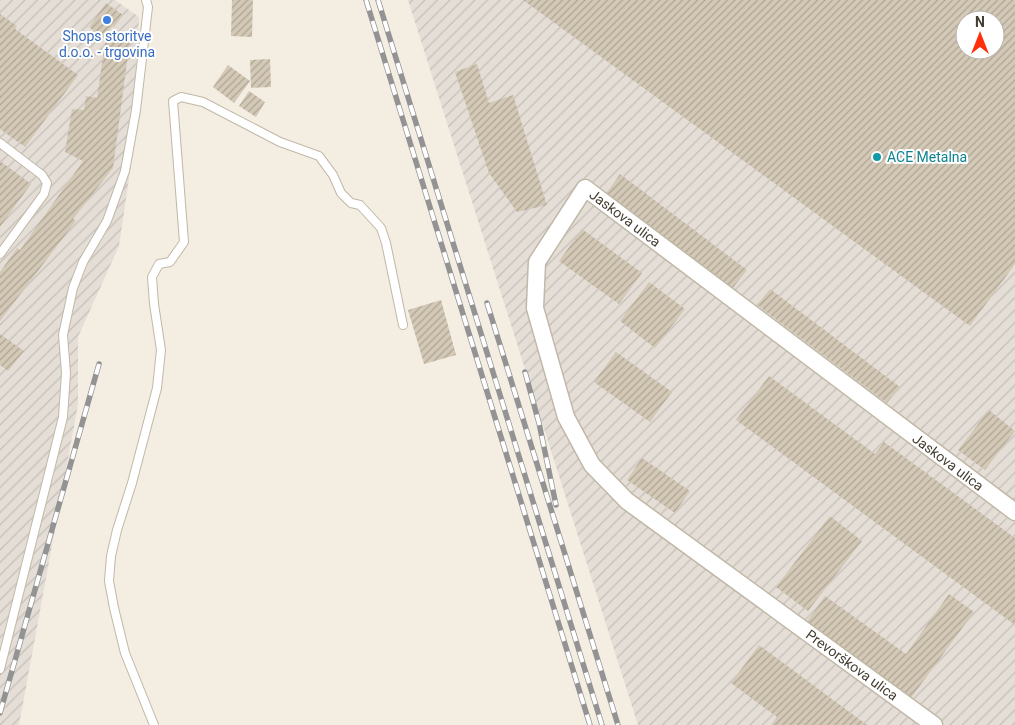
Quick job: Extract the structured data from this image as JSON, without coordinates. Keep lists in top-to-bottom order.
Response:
{
  "streets": {
    "street": ["Jaskova ulica", "Prevorškova ulica"]
  },
  "crossings": [
    ["Jaskova ulica", "Prevorškova ulica"]
  ],
  "places": ["Shops storitve d.o.o. - trgovina", "ACE Metalna"],
  "north": "top"
}
